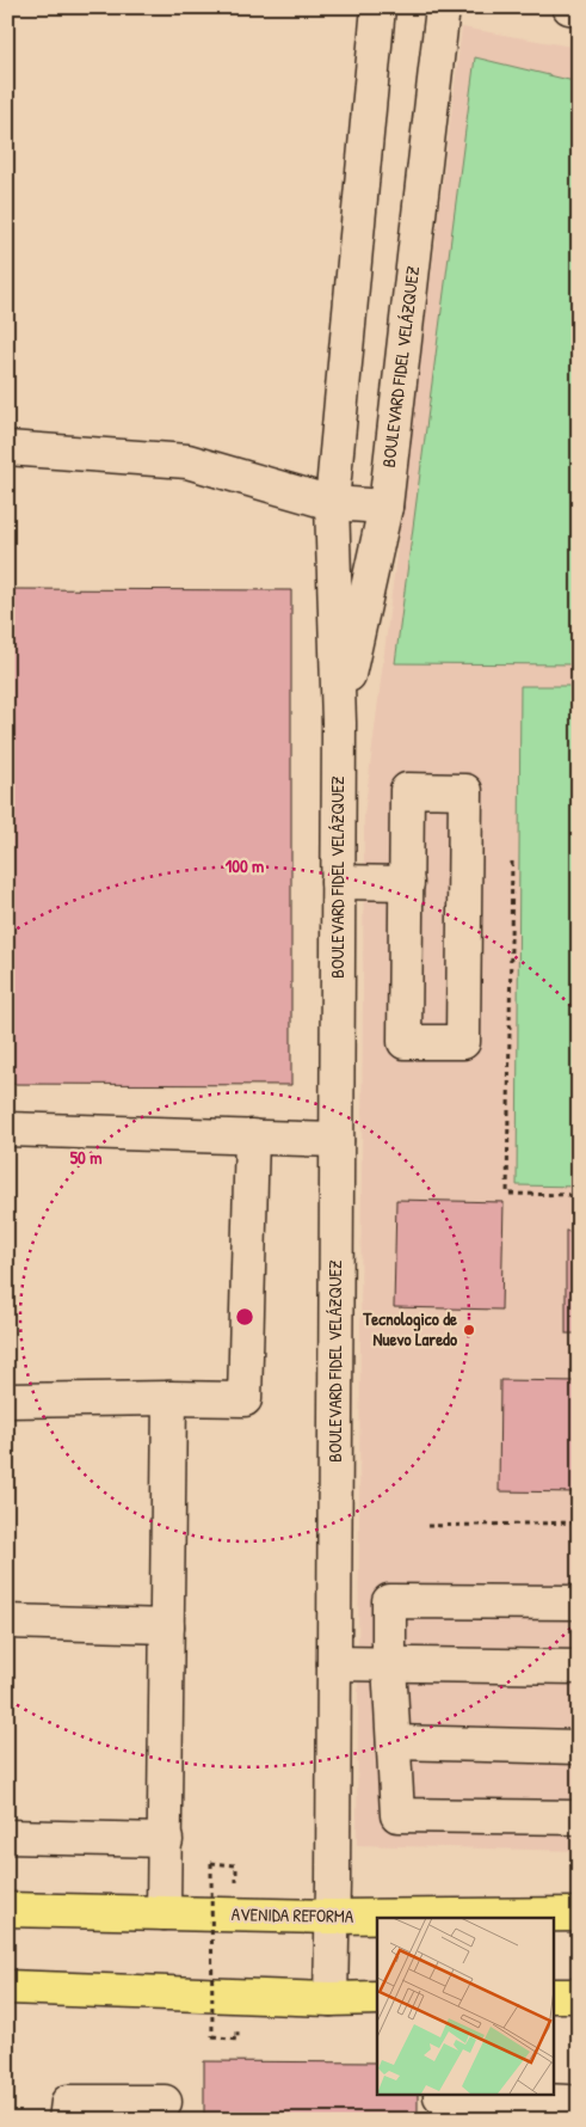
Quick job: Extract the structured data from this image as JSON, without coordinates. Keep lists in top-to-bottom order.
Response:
{
  "streets": {
    "main road": ["AVENIDA REFORMA"],
    "street": ["BOULEVARD FIDEL VELÁZQUEZ"]
  },
  "crossings": [
    ["BOULEVARD FIDEL VELÁZQUEZ", "AVENIDA REFORMA"]
  ],
  "places": ["Tecnologico de Nuevo Laredo"],
  "rings": ["100 m", "50 m"]
}
